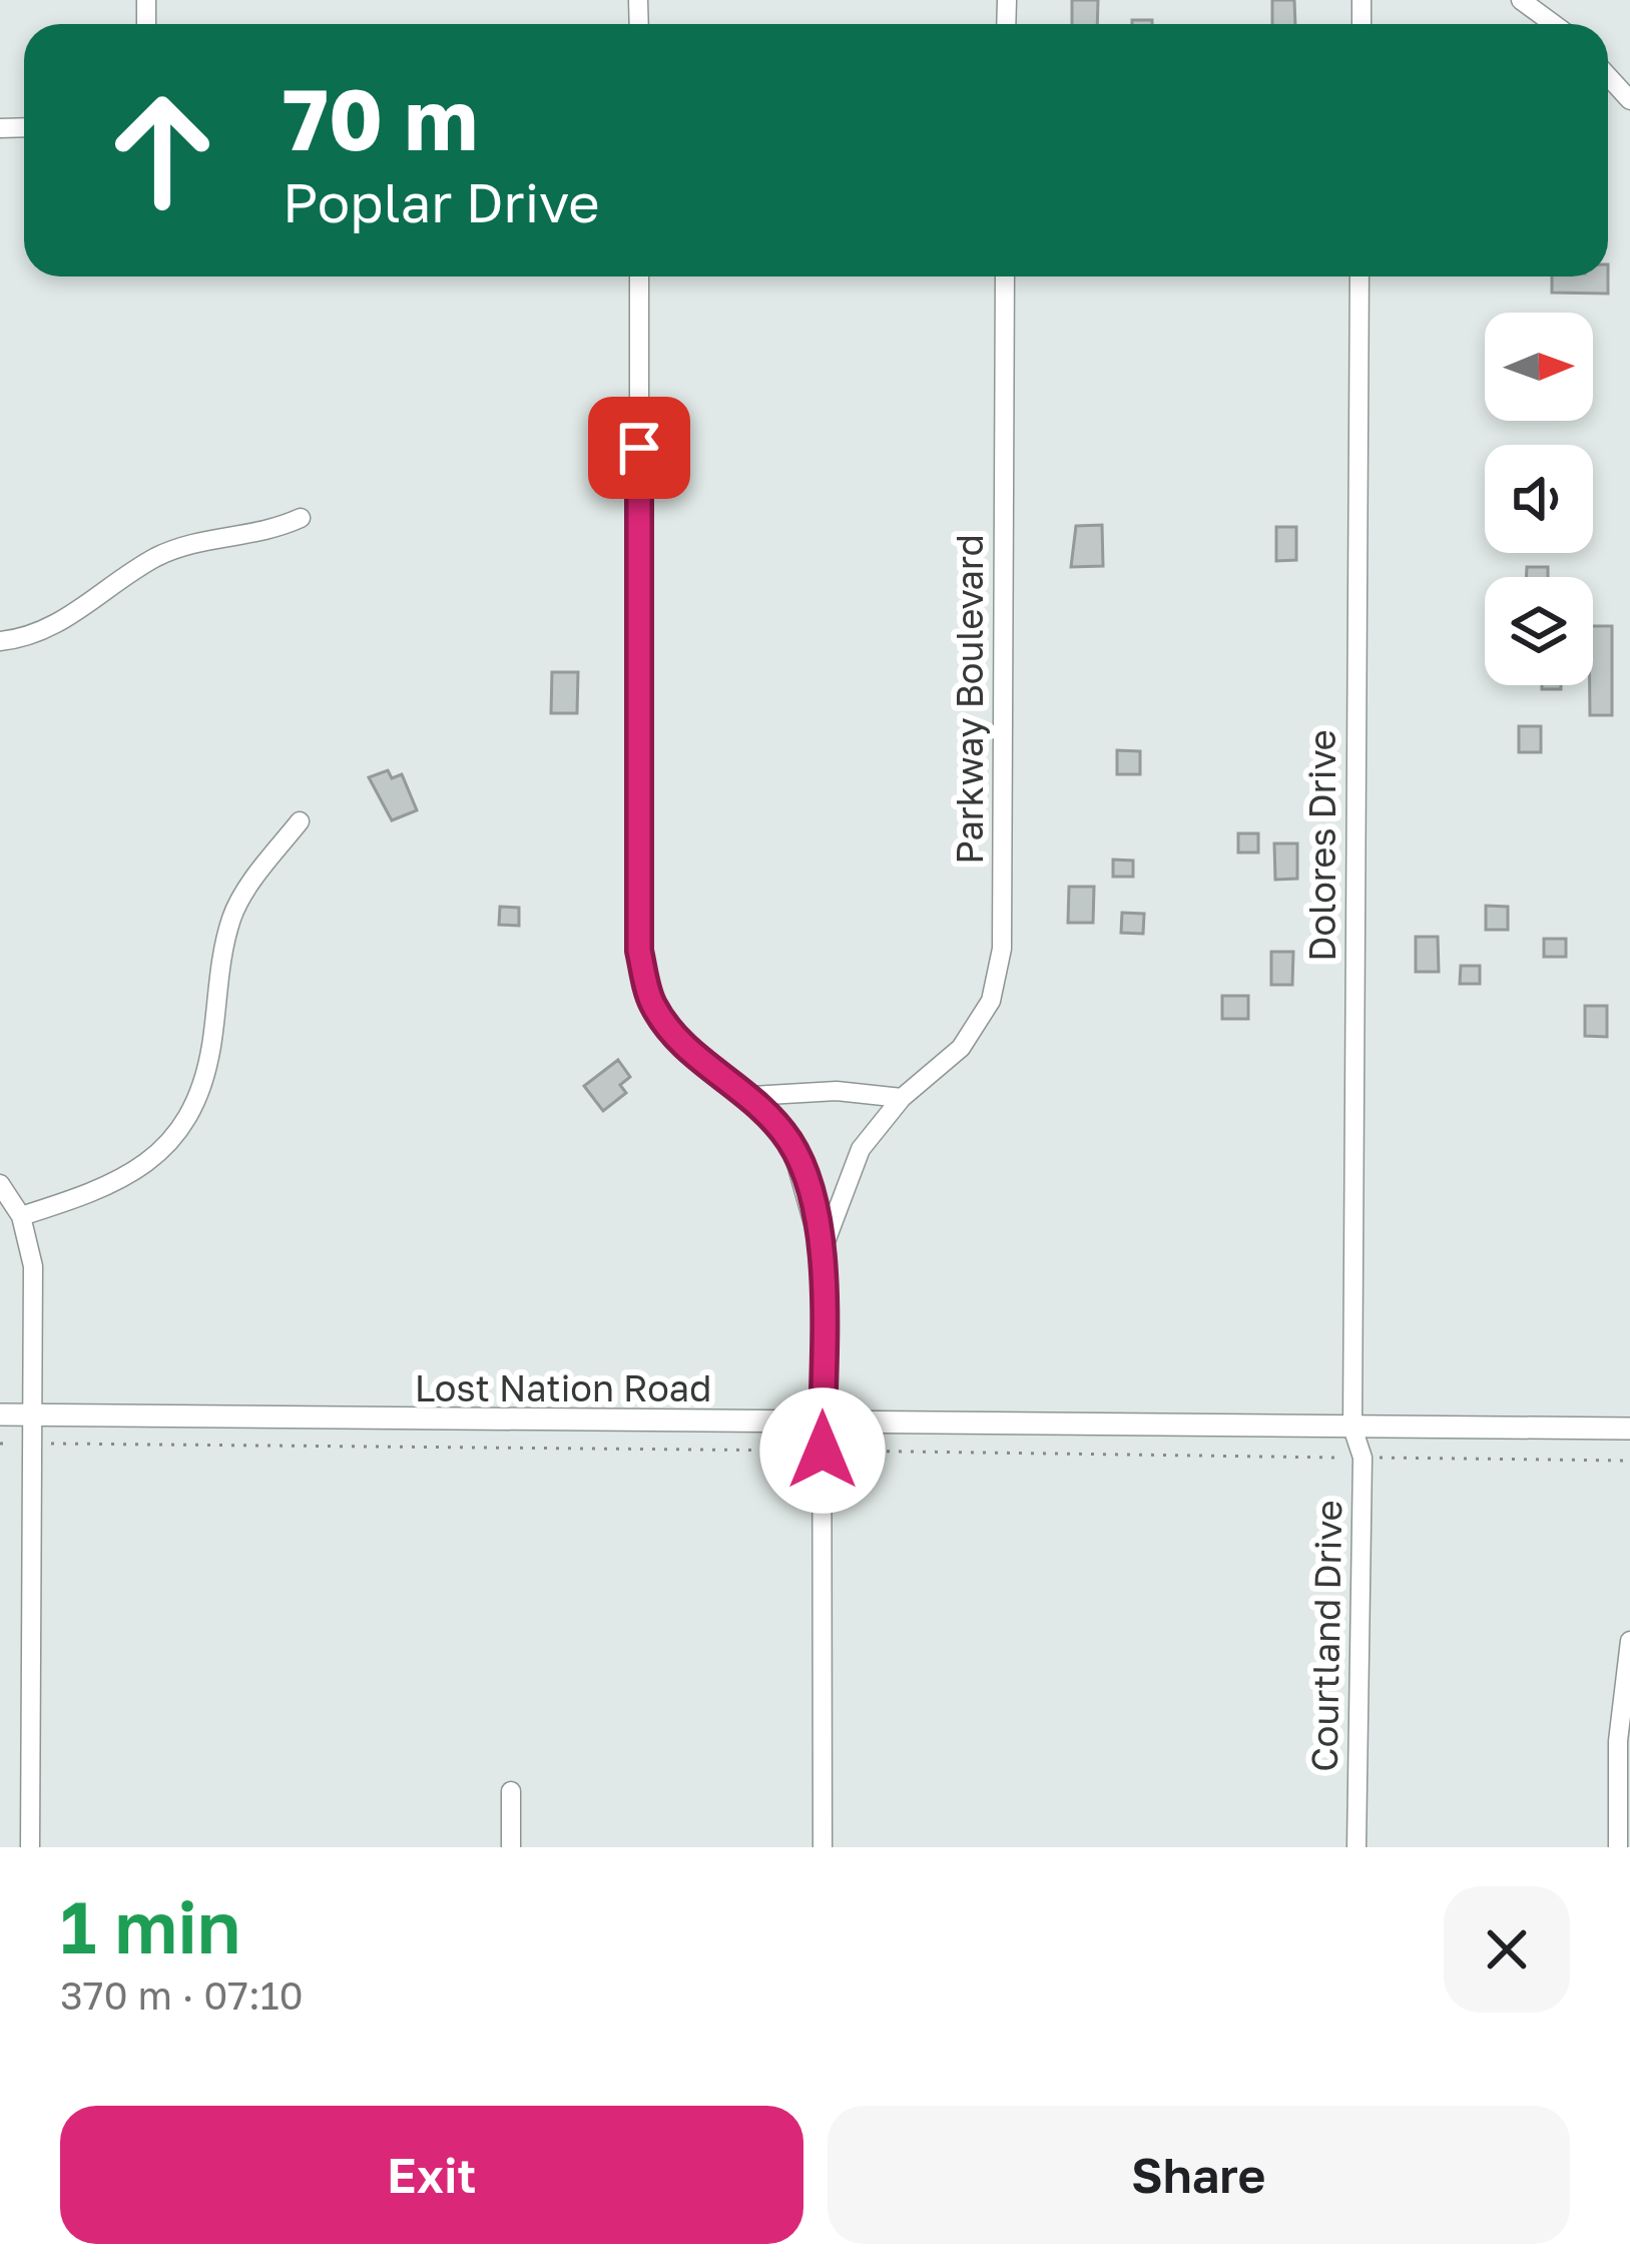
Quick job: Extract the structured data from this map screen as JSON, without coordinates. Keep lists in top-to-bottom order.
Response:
{
  "streets": {
    "street": [
      "Parkway Boulevard",
      "Dolores Drive",
      "Lost Nation Road",
      "Courtland Drive"
    ]
  },
  "crossings": [
    ["Parkway Boulevard", "Lost Nation Road"],
    ["Dolores Drive", "Lost Nation Road"],
    ["Dolores Drive", "Courtland Drive"],
    ["Lost Nation Road", "Courtland Drive"]
  ],
  "north": "right",
  "page": {
    "turn": ["70 m", "Poplar Drive"],
    "heading": ["1 min", "370 m · 07:10"],
    "buttons": ["Exit", "Share"]
  }
}
